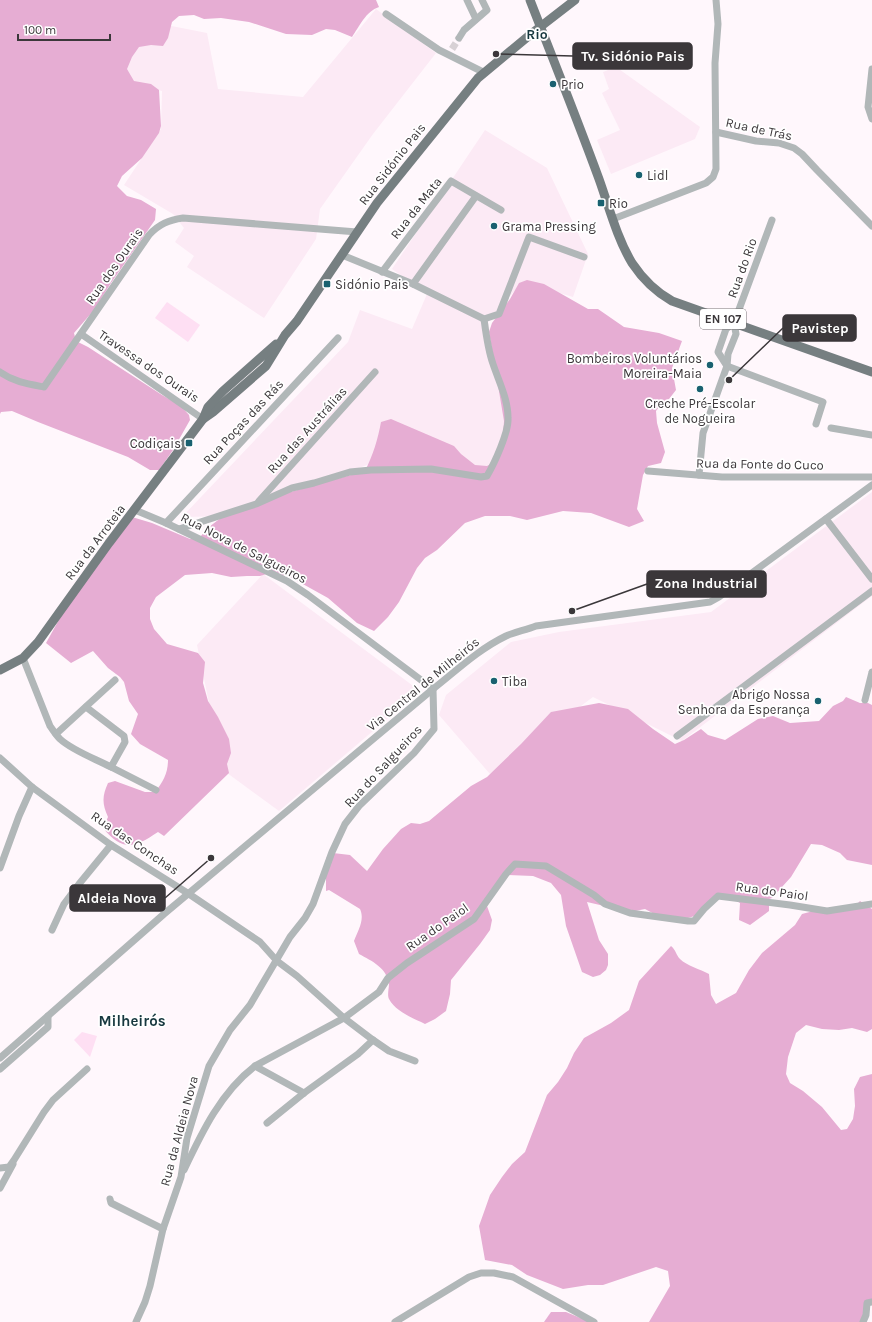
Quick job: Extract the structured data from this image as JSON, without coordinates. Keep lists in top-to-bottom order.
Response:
{
  "streets": {
    "main road": ["Rua Sidónio Pais", "EN 107", "Rua da Arroteia"],
    "street": [
      "Rua de Trás",
      "Rua da Mata",
      "Rua dos Ourais",
      "Rua do Rio",
      "Travessa dos Ourais",
      "Rua Poças das Rás",
      "Rua das Austrálias",
      "Rua da Fonte do Cuco",
      "Rua Nova de Salgueiros",
      "Via Central de Milheirós",
      "Rua do Salgueiros",
      "Rua das Conchas",
      "Rua do Paiol",
      "Rua da Aldeia Nova"
    ]
  },
  "crossings": [
    ["Rua Sidónio Pais", "Rua dos Ourais"],
    ["Rua Sidónio Pais", "EN 107"],
    ["Rua Sidónio Pais", "Rua da Arroteia"],
    ["Rua dos Ourais", "Travessa dos Ourais"],
    ["Rua do Rio", "EN 107"],
    ["Rua do Rio", "Rua da Fonte do Cuco"],
    ["Travessa dos Ourais", "Rua da Arroteia"],
    ["Rua Poças das Rás", "Rua Nova de Salgueiros"],
    ["Rua da Arroteia", "Rua Nova de Salgueiros"],
    ["Rua Nova de Salgueiros", "Via Central de Milheirós"],
    ["Rua Nova de Salgueiros", "Rua do Salgueiros"],
    ["Via Central de Milheirós", "Rua do Salgueiros"],
    ["Via Central de Milheirós", "Rua das Conchas"],
    ["Rua do Salgueiros", "Rua das Conchas"],
    ["Rua do Salgueiros", "Rua da Aldeia Nova"],
    ["Rua das Conchas", "Rua do Paiol"],
    ["Rua das Conchas", "Rua da Aldeia Nova"],
    ["Rua do Paiol", "Rua da Aldeia Nova"]
  ],
  "districts": ["Rio", "Milheirós"],
  "places": {
    "other": [
      "Tv. Sidónio Pais",
      "Prio",
      "Lidl",
      "Grama Pressing",
      "Bombeiros Voluntários Moreira-Maia",
      "Pavistep",
      "Creche Pré-Escolar de Nogueira",
      "Zona Industrial",
      "Tiba",
      "Abrigo Nossa Senhora da Esperança",
      "Aldeia Nova"
    ],
    "transit": ["Rio", "Sidónio Pais", "Codiçais"]
  },
  "scale_bar": "100 m"
}
